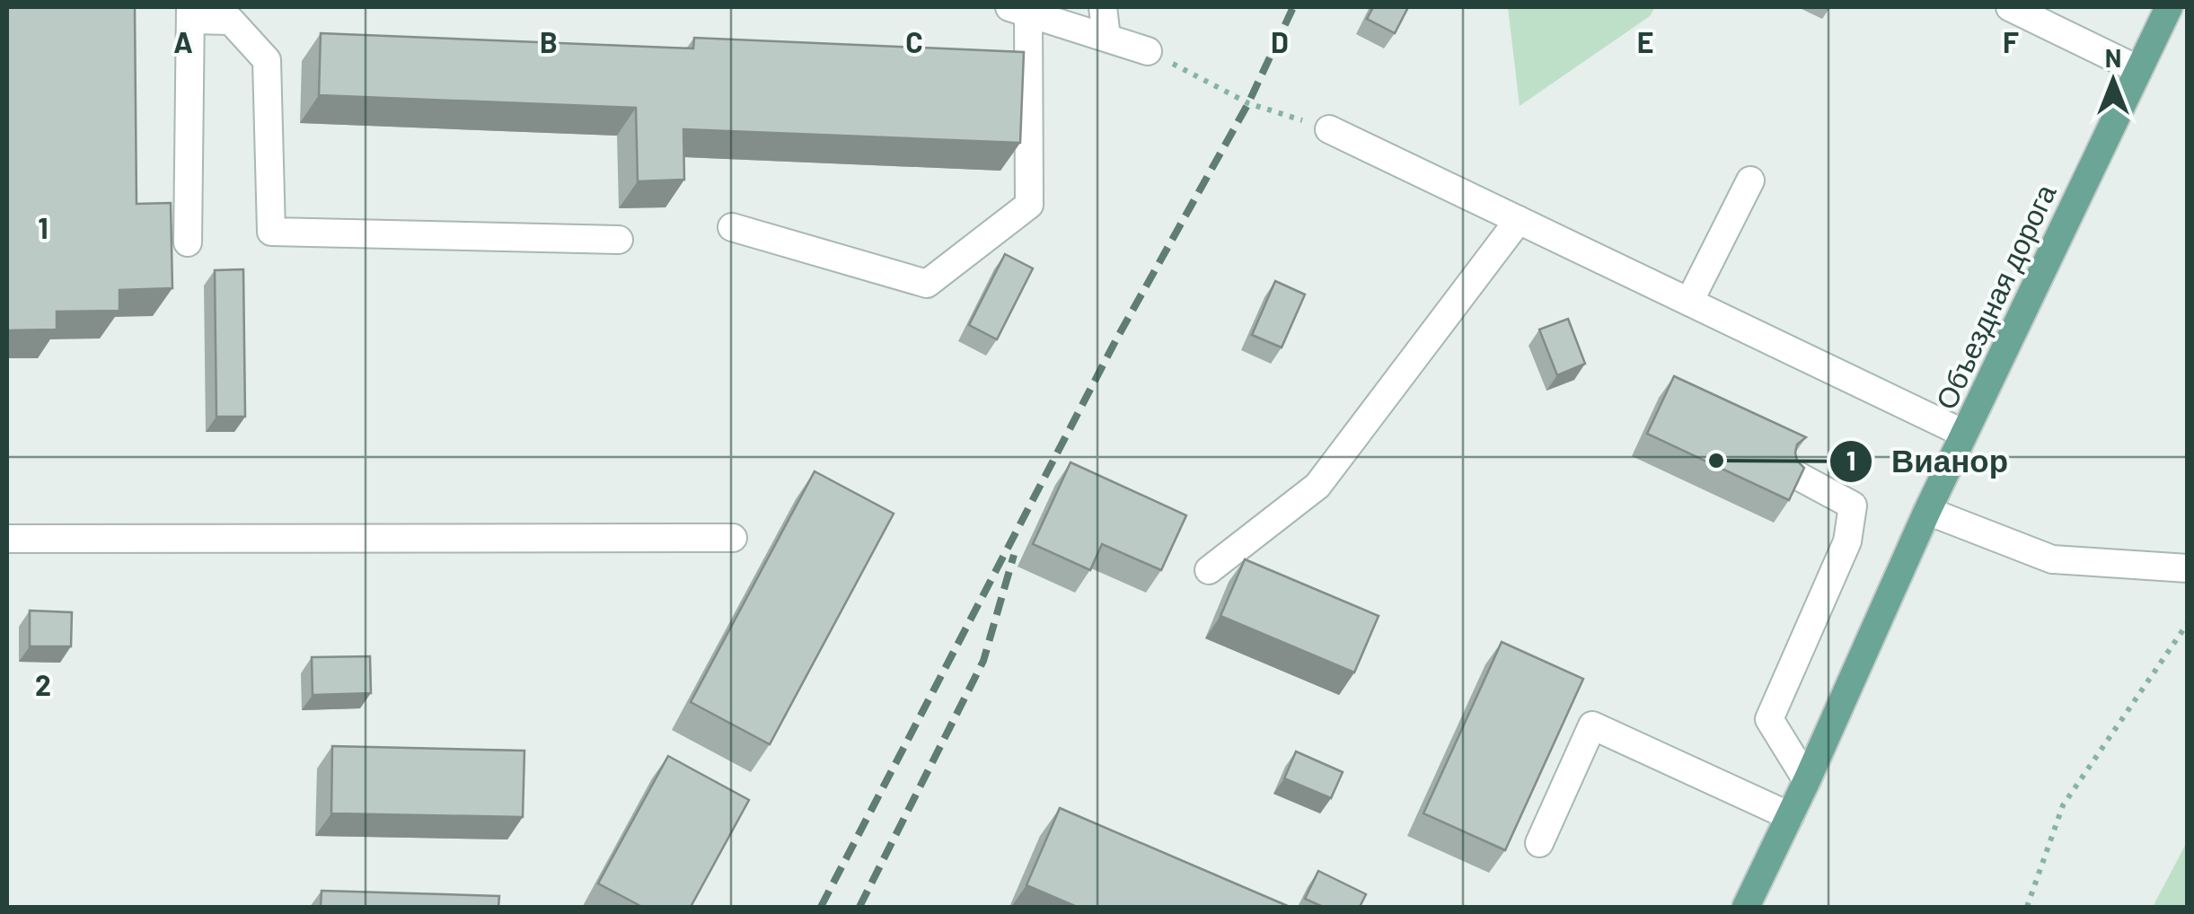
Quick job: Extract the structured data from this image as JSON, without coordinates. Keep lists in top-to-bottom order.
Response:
{
  "streets": {
    "main road": ["Объездная дорога"]
  },
  "places": ["Вианор"],
  "north": "top",
  "grid": {
    "columns": [
      "A",
      "B",
      "C",
      "D",
      "E",
      "F"
    ],
    "rows": ["1", "2"]
  }
}
